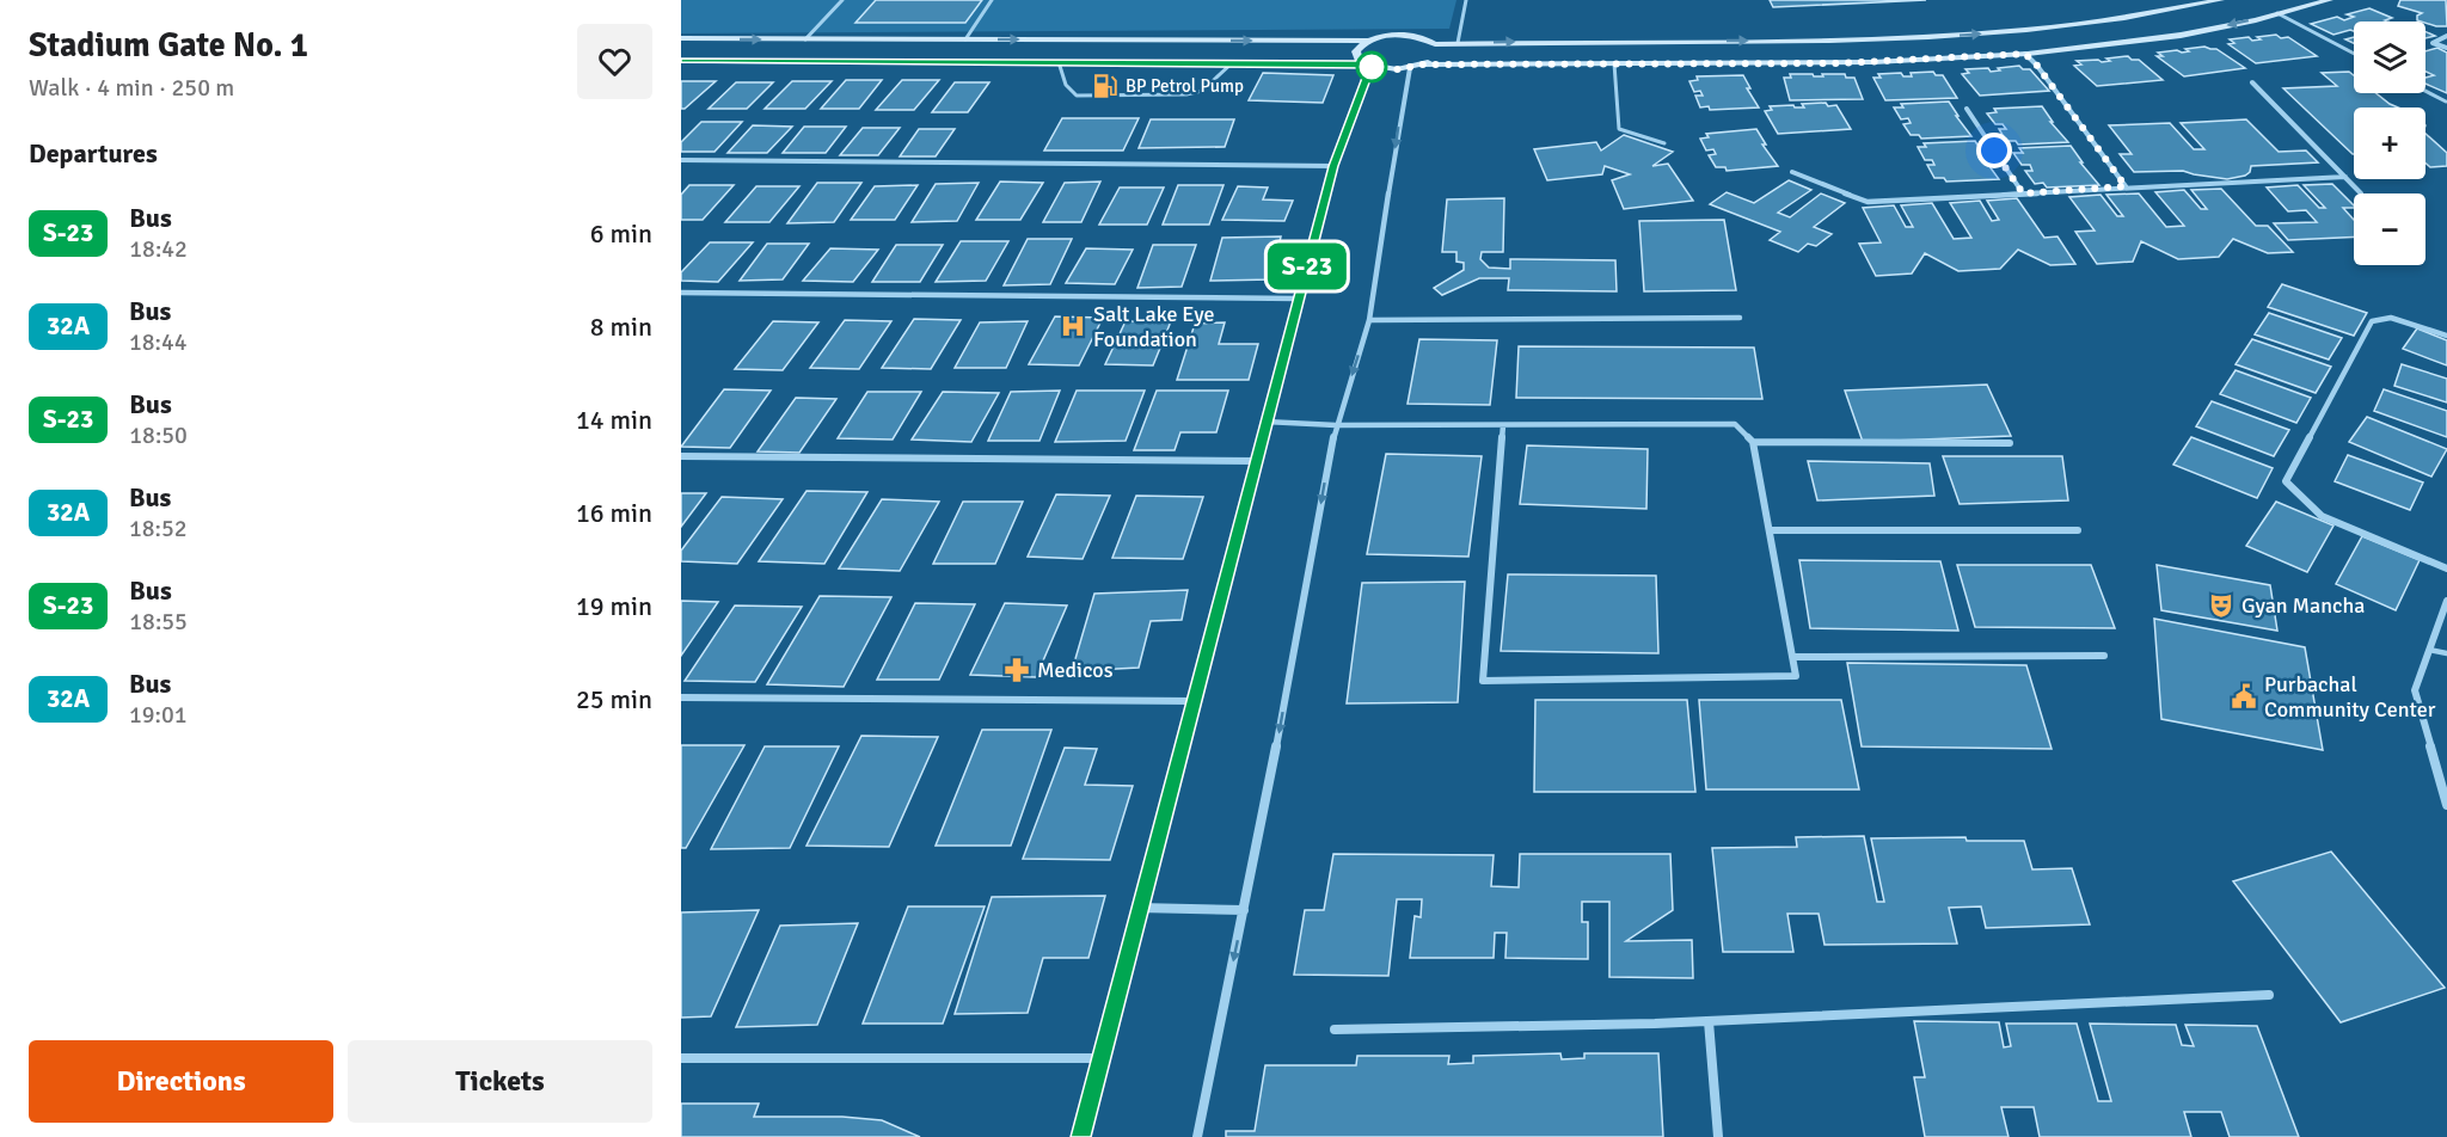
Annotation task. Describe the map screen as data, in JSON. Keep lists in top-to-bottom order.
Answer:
{
  "places": {
    "fuel station": ["BP Petrol Pump"],
    "hospital": ["Salt Lake Eye Foundation"],
    "theatre": ["Gyan Mancha"],
    "pharmacy": ["Medicos"],
    "public building": ["Purbachal Community Center"]
  },
  "lines": ["bus line S-23"],
  "page": {
    "heading": [
      ["Stadium Gate No. 1", "Walk · 4 min · 250 m"],
      "Departures"
    ],
    "on_map": "S-23",
    "map_buttons": ["+", "−"],
    "list": [
      {
        "mark": "S-23",
        "name": "Bus",
        "note": "18:42",
        "value": "6 min"
      },
      {
        "mark": "32A",
        "name": "Bus",
        "note": "18:44",
        "value": "8 min"
      },
      {
        "mark": "S-23",
        "name": "Bus",
        "note": "18:50",
        "value": "14 min"
      },
      {
        "mark": "32A",
        "name": "Bus",
        "note": "18:52",
        "value": "16 min"
      },
      {
        "mark": "S-23",
        "name": "Bus",
        "note": "18:55",
        "value": "19 min"
      },
      {
        "mark": "32A",
        "name": "Bus",
        "note": "19:01",
        "value": "25 min"
      }
    ],
    "buttons": ["Directions", "Tickets"]
  }
}
